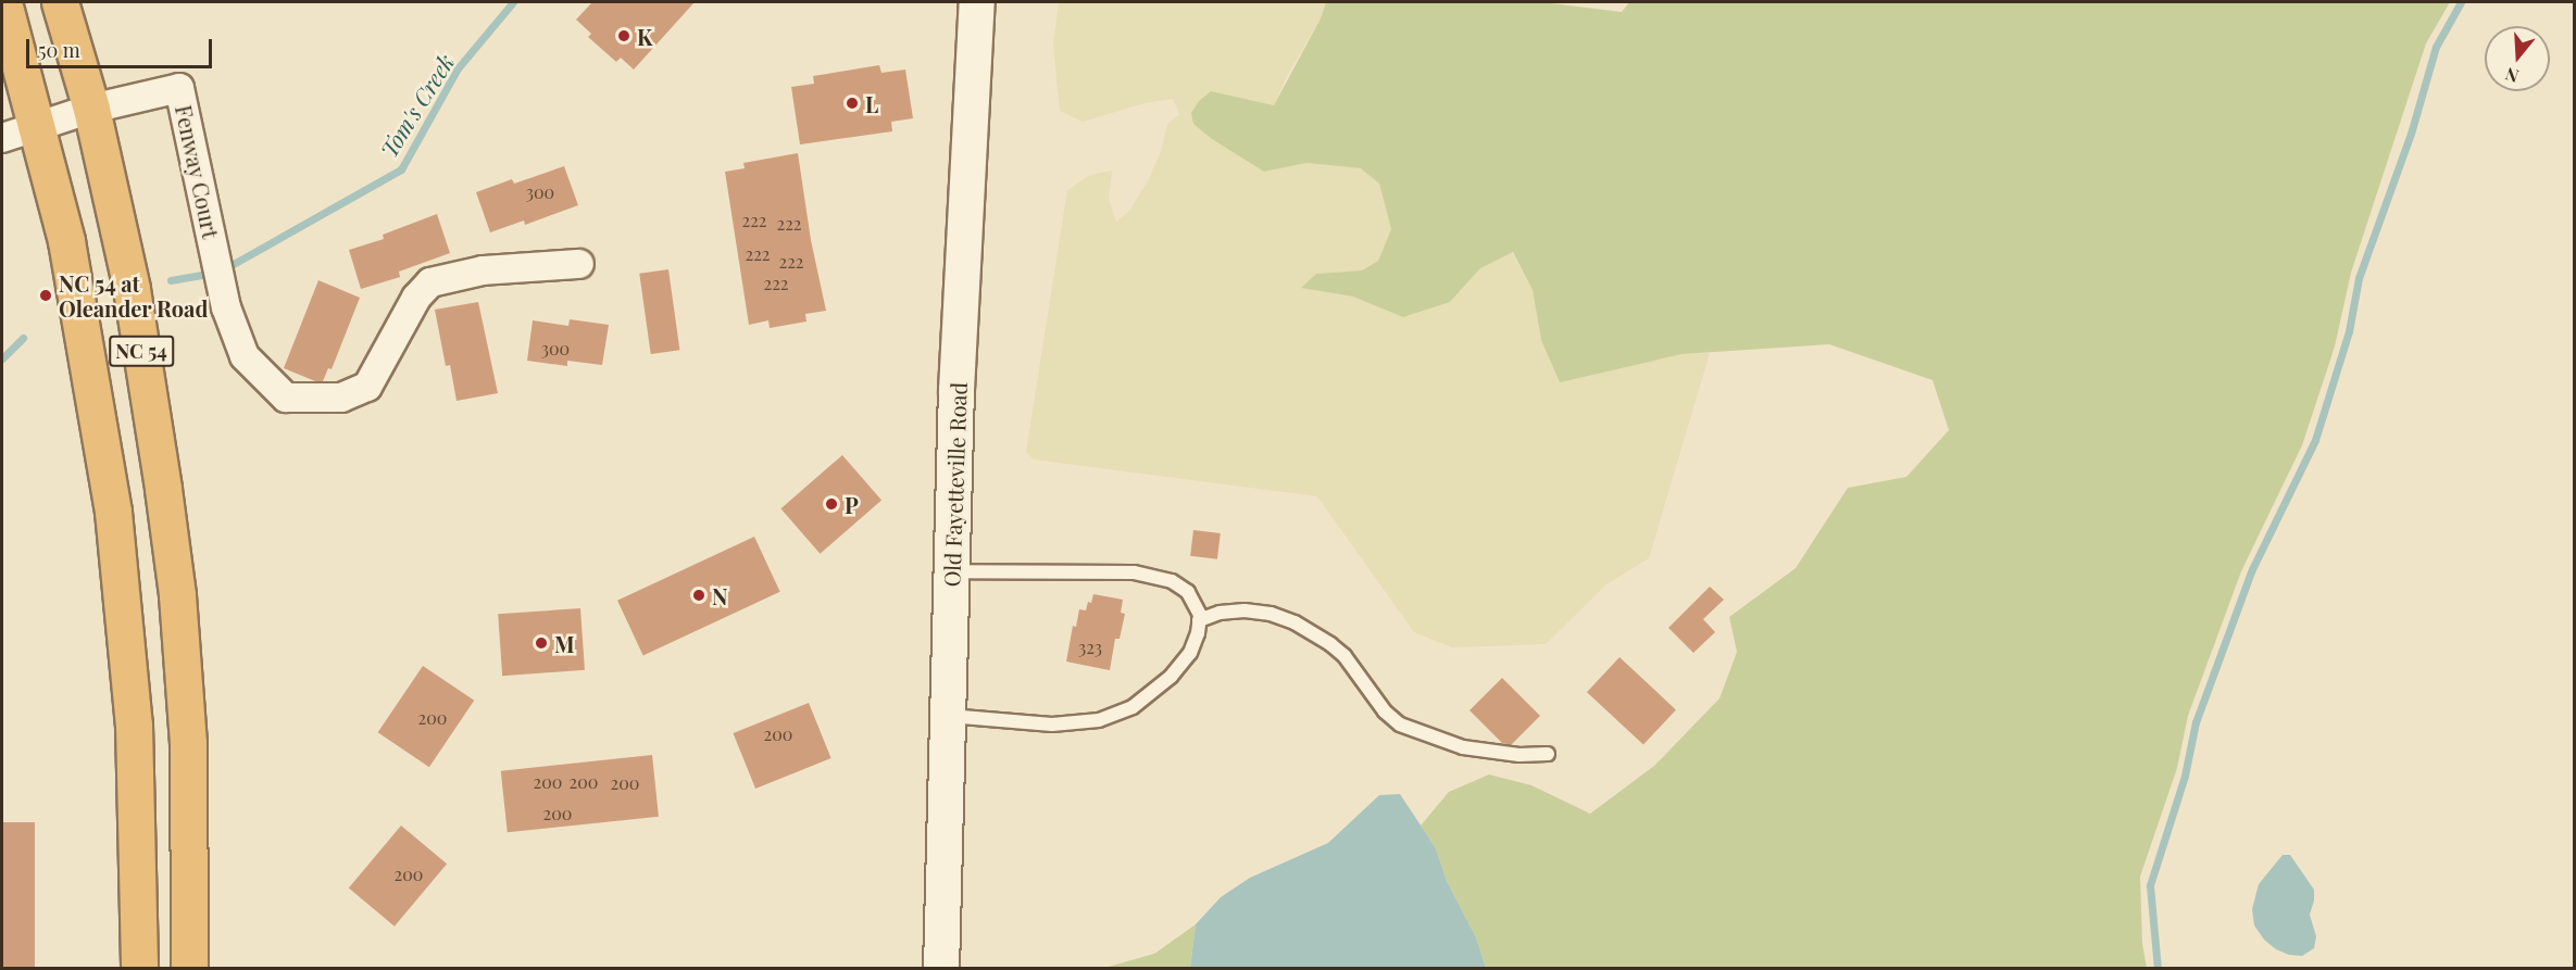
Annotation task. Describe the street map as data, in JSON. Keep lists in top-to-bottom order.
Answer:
{
  "streets": {
    "highway": ["NC 54"],
    "street": ["Fenway Court", "Old Fayetteville Road"]
  },
  "crossings": [
    ["Fenway Court", "NC 54"]
  ],
  "water": ["Tom's Creek"],
  "places": [
    "K",
    "L",
    "NC 54 at Oleander Road",
    "P",
    "N",
    "M"
  ],
  "house_numbers": [
    "300",
    "222",
    "222",
    "222",
    "222",
    "222",
    "300",
    "323",
    "200",
    "200",
    "200",
    "200",
    "200",
    "200",
    "200"
  ],
  "scale_bar": "50 m",
  "north": "bottom"
}
